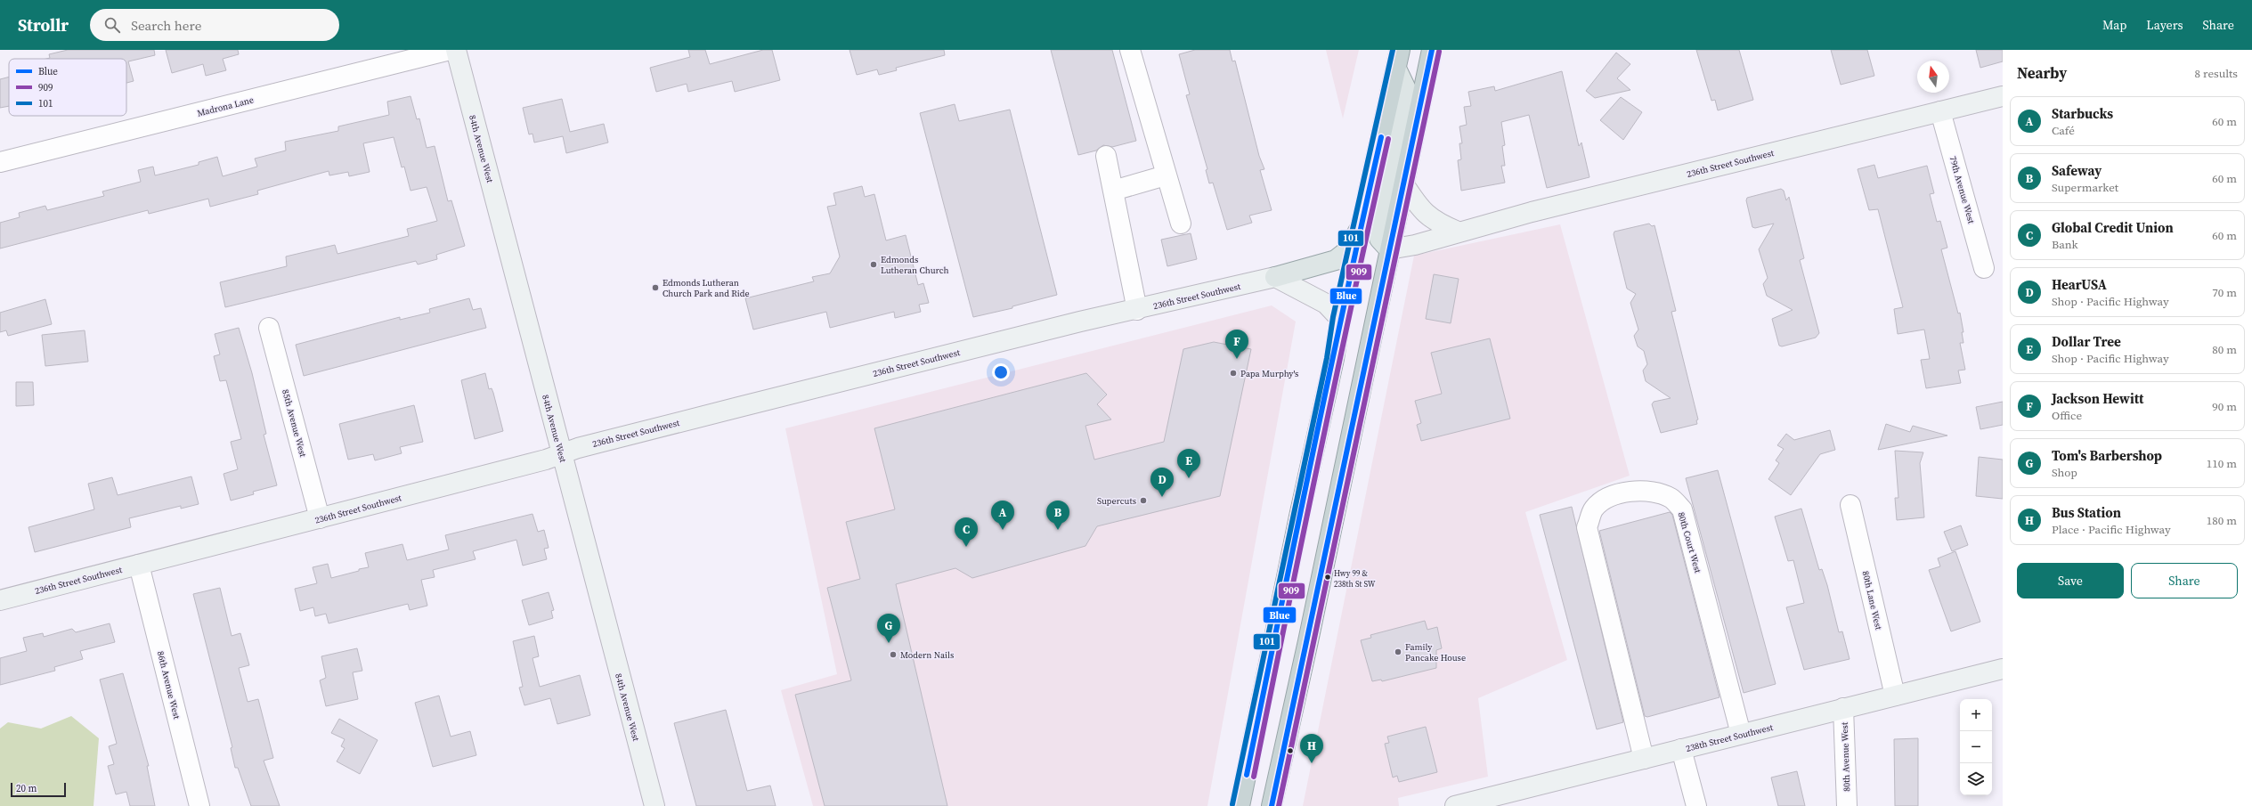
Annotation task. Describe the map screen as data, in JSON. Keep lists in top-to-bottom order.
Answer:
{
  "streets": {
    "street": [
      "Madrona Lane",
      "84th Avenue West",
      "236th Street Southwest",
      "79th Avenue West",
      "85th Avenue West",
      "80th Court West",
      "80th Lane West",
      "86th Avenue West",
      "238th Street Southwest",
      "80th Avenue West"
    ]
  },
  "crossings": [
    ["84th Avenue West", "236th Street Southwest"],
    ["236th Street Southwest", "79th Avenue West"],
    ["236th Street Southwest", "85th Avenue West"],
    ["236th Street Southwest", "86th Avenue West"],
    ["80th Court West", "238th Street Southwest"],
    ["80th Lane West", "238th Street Southwest"],
    ["238th Street Southwest", "80th Avenue West"]
  ],
  "places": [
    "Edmonds Lutheran Church",
    "Edmonds Lutheran Church Park and Ride",
    "Papa Murphy's",
    "Supercuts",
    "Hwy 99 & 238th St SW",
    "Family Pancake House",
    "Modern Nails"
  ],
  "lines": ["transit line Blue", "transit line 101", "transit line 909"],
  "legend": ["Blue", "909", "101"],
  "scale_bar": "20 m",
  "north": "top",
  "page": {
    "header": "Strollr",
    "search": "Search here",
    "nav": ["Map", "Layers", "Share"],
    "heading": ["Nearby", "8 results"],
    "list": [
      {
        "mark": "A",
        "name": "Starbucks",
        "note": "Café",
        "value": "60 m"
      },
      {
        "mark": "B",
        "name": "Safeway",
        "note": "Supermarket",
        "value": "60 m"
      },
      {
        "mark": "C",
        "name": "Global Credit Union",
        "note": "Bank",
        "value": "60 m"
      },
      {
        "mark": "D",
        "name": "HearUSA",
        "note": "Shop · Pacific Highway",
        "value": "70 m"
      },
      {
        "mark": "E",
        "name": "Dollar Tree",
        "note": "Shop · Pacific Highway",
        "value": "80 m"
      },
      {
        "mark": "F",
        "name": "Jackson Hewitt",
        "note": "Office",
        "value": "90 m"
      },
      {
        "mark": "G",
        "name": "Tom's Barbershop",
        "note": "Shop",
        "value": "110 m"
      },
      {
        "mark": "H",
        "name": "Bus Station",
        "note": "Place · Pacific Highway",
        "value": "180 m"
      }
    ],
    "pins": [
      "F",
      "E",
      "D",
      "A",
      "B",
      "C",
      "G",
      "H"
    ],
    "buttons": ["Save", "Share"],
    "map_buttons": ["+", "−"],
    "scale": "20 m"
  }
}
